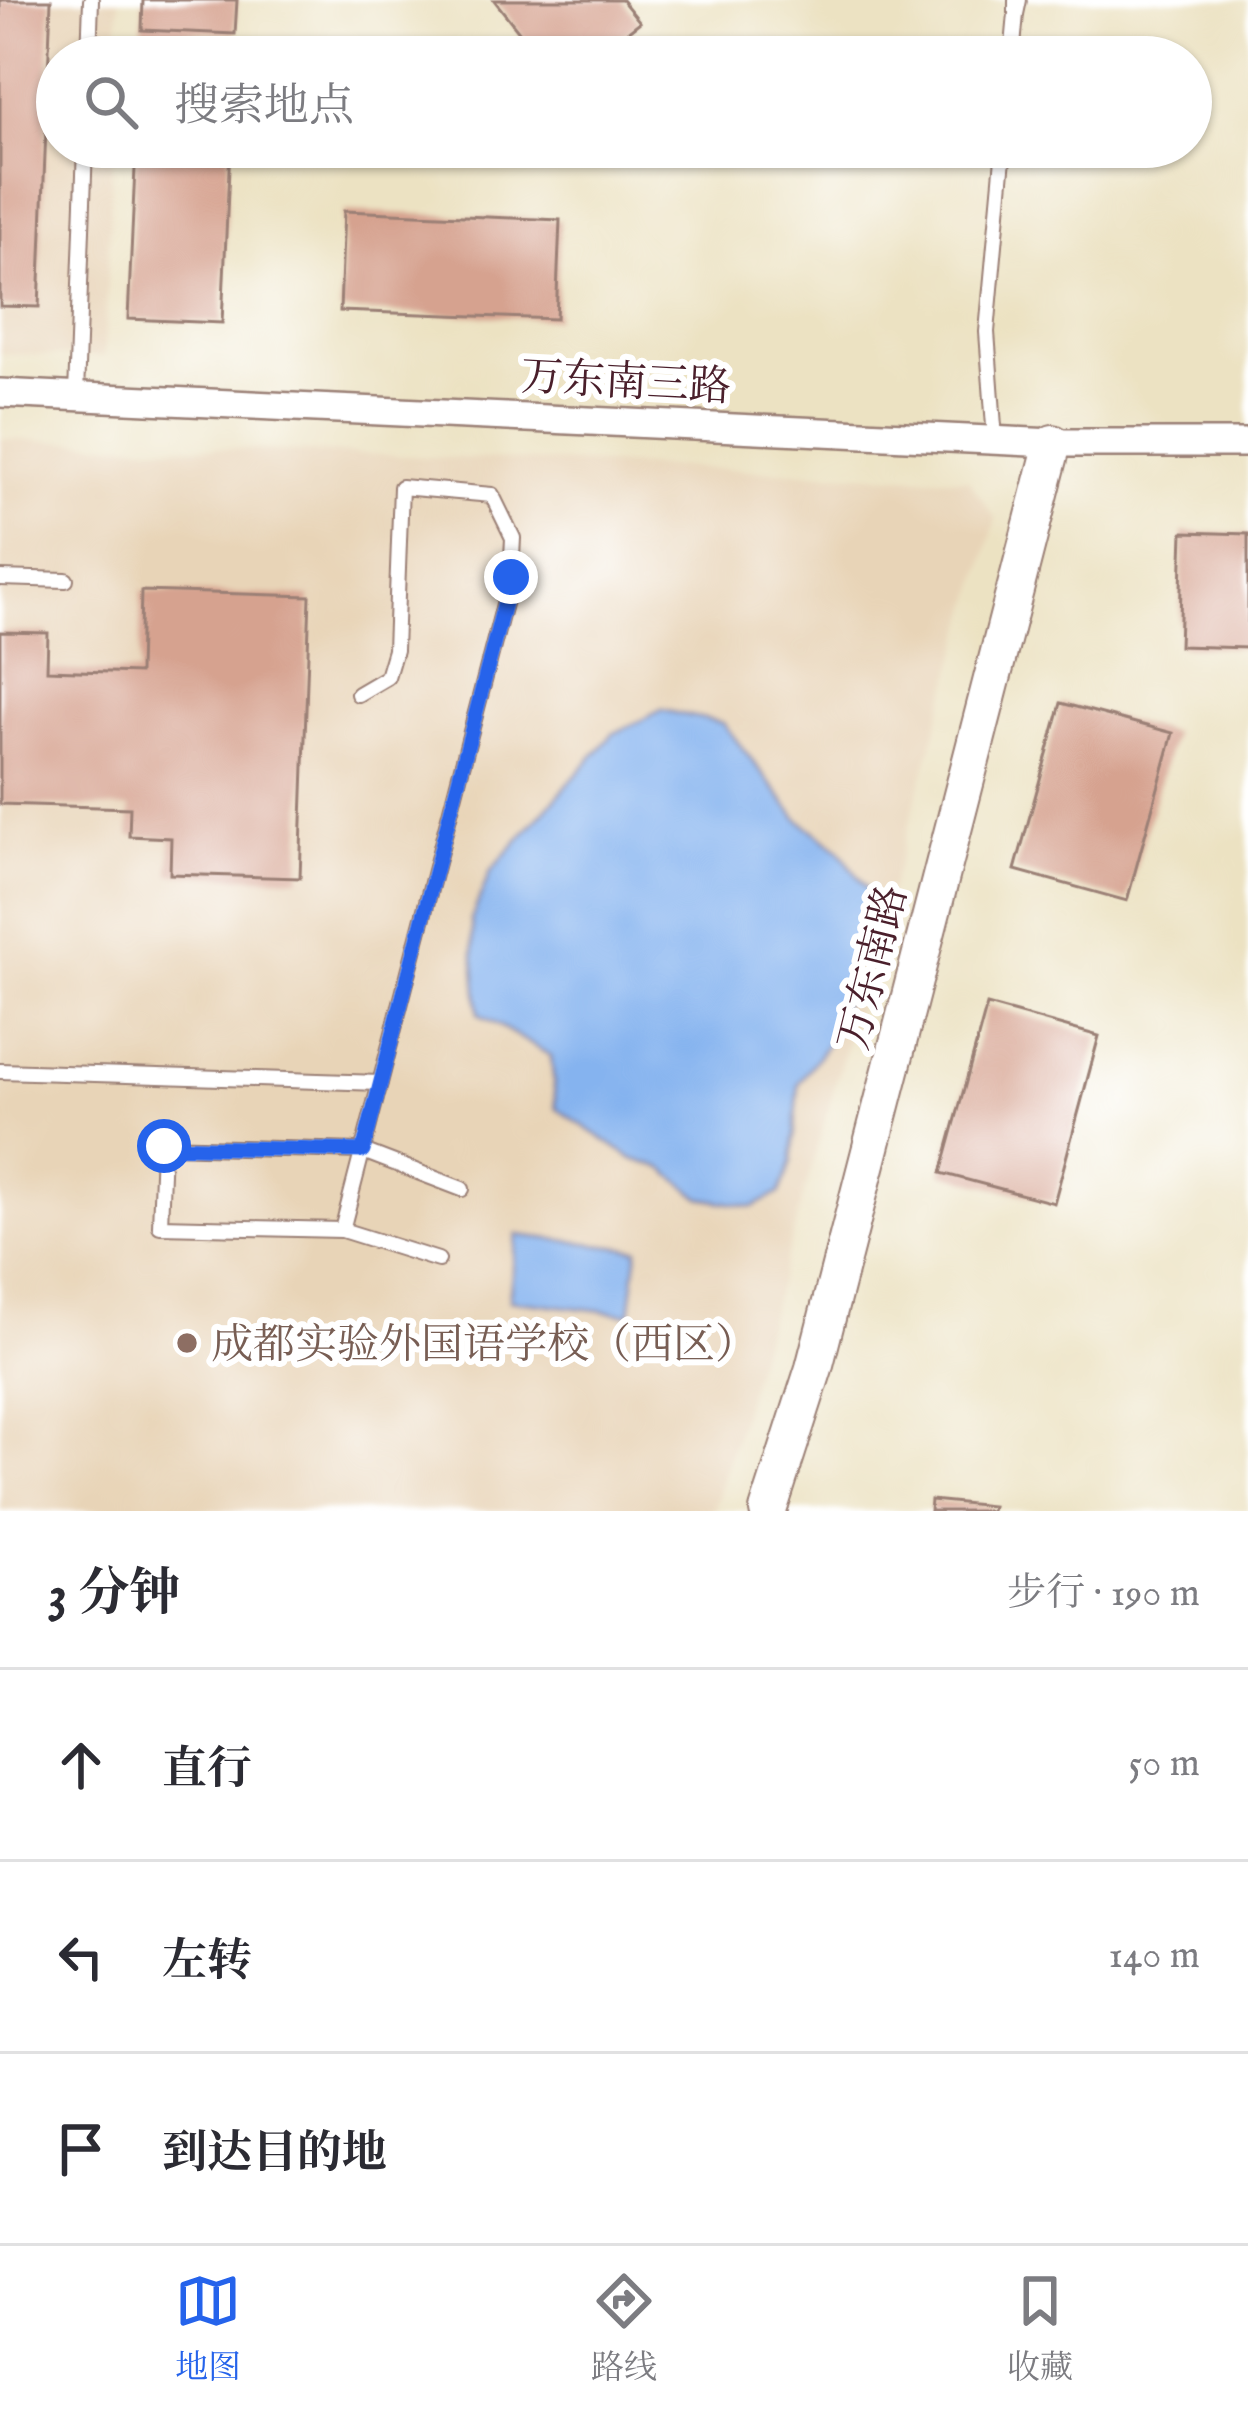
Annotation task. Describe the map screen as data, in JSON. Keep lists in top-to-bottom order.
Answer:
{
  "streets": {
    "street": ["万东南三路", "万东南路"]
  },
  "crossings": [
    ["万东南三路", "万东南路"]
  ],
  "places": ["成都实验外国语学校（西区）"],
  "page": {
    "search": "搜索地点",
    "heading": ["3 分钟", "步行 · 190 m"],
    "list": [
      ["直行", "50 m"],
      ["左转", "140 m"],
      "到达目的地"
    ],
    "nav": ["地图", "路线", "收藏"]
  }
}
